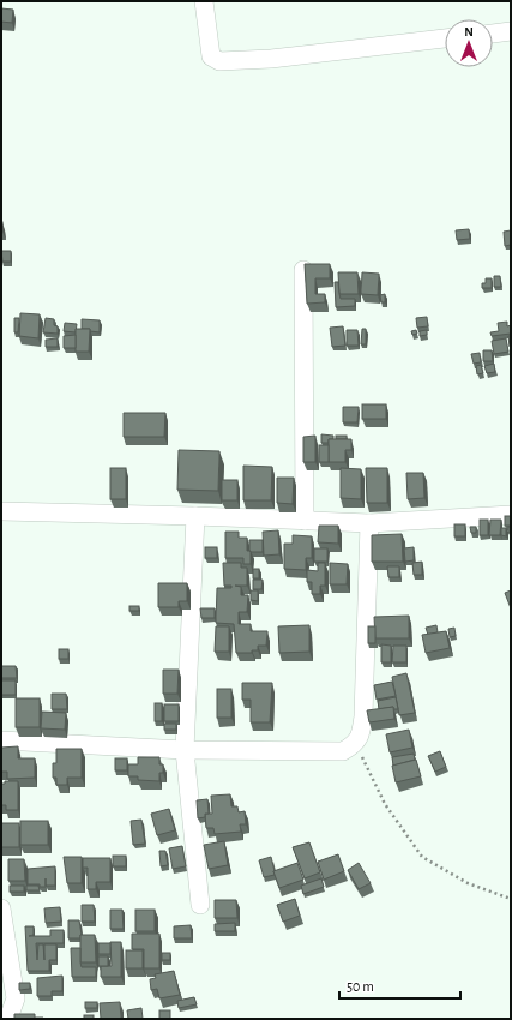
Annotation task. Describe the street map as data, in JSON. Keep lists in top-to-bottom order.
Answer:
{
  "scale_bar": "50 m",
  "north": "top"
}
